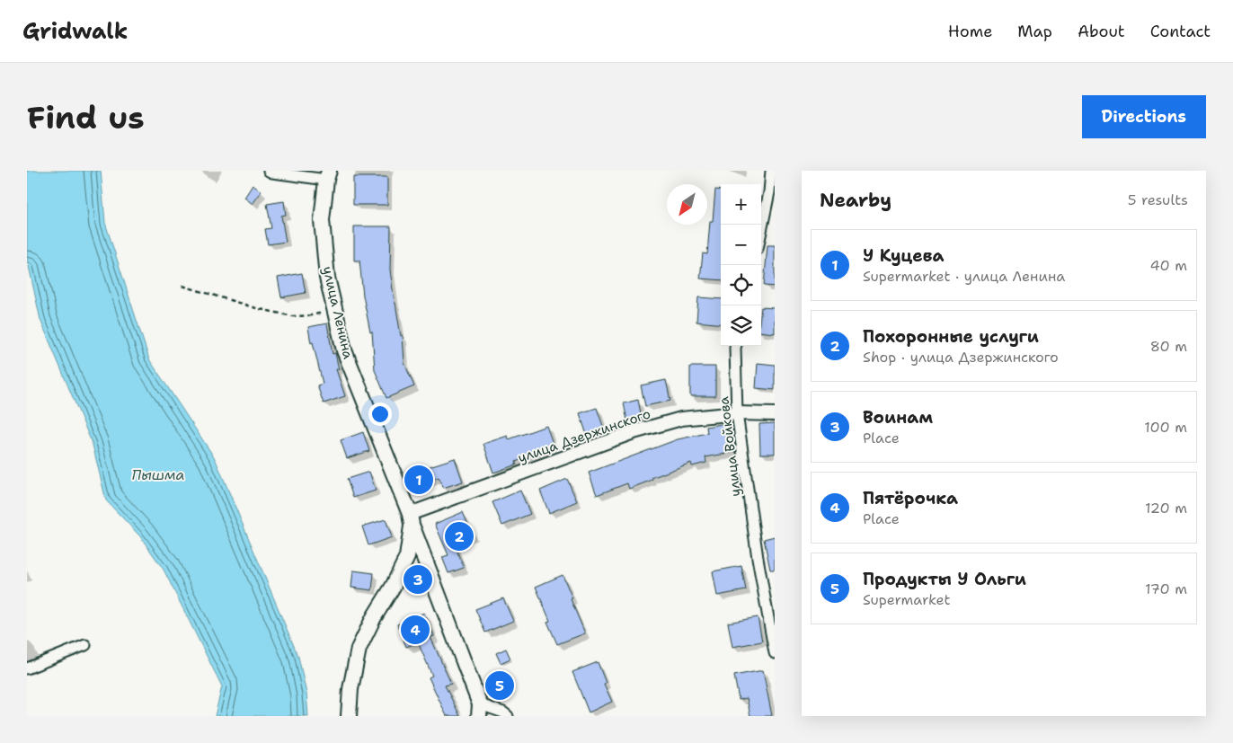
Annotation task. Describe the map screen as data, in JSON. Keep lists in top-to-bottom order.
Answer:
{
  "streets": {
    "main road": ["улица Ленина"],
    "street": ["улица Дзержинского", "улица Войкова"]
  },
  "crossings": [
    ["улица Ленина", "улица Дзержинского"],
    ["улица Дзержинского", "улица Войкова"]
  ],
  "water": ["Пышма"],
  "north": "bottom left",
  "page": {
    "header": "Gridwalk",
    "nav": [
      "Home",
      "Map",
      "About",
      "Contact"
    ],
    "buttons": "Directions",
    "title": "Find us",
    "heading": ["Nearby", "5 results"],
    "map_buttons": ["+", "−"],
    "list": [
      {
        "mark": "1",
        "name": "У Куцева",
        "note": "Supermarket · улица Ленина",
        "value": "40 m"
      },
      {
        "mark": "2",
        "name": "Похоронные услуги",
        "note": "Shop · улица Дзержинского",
        "value": "80 m"
      },
      {
        "mark": "3",
        "name": "Воинам",
        "note": "Place",
        "value": "100 m"
      },
      {
        "mark": "4",
        "name": "Пятёрочка",
        "note": "Place",
        "value": "120 m"
      },
      {
        "mark": "5",
        "name": "Продукты У Ольги",
        "note": "Supermarket",
        "value": "170 m"
      }
    ],
    "pins": [
      "1",
      "2",
      "3",
      "4",
      "5"
    ]
  }
}
